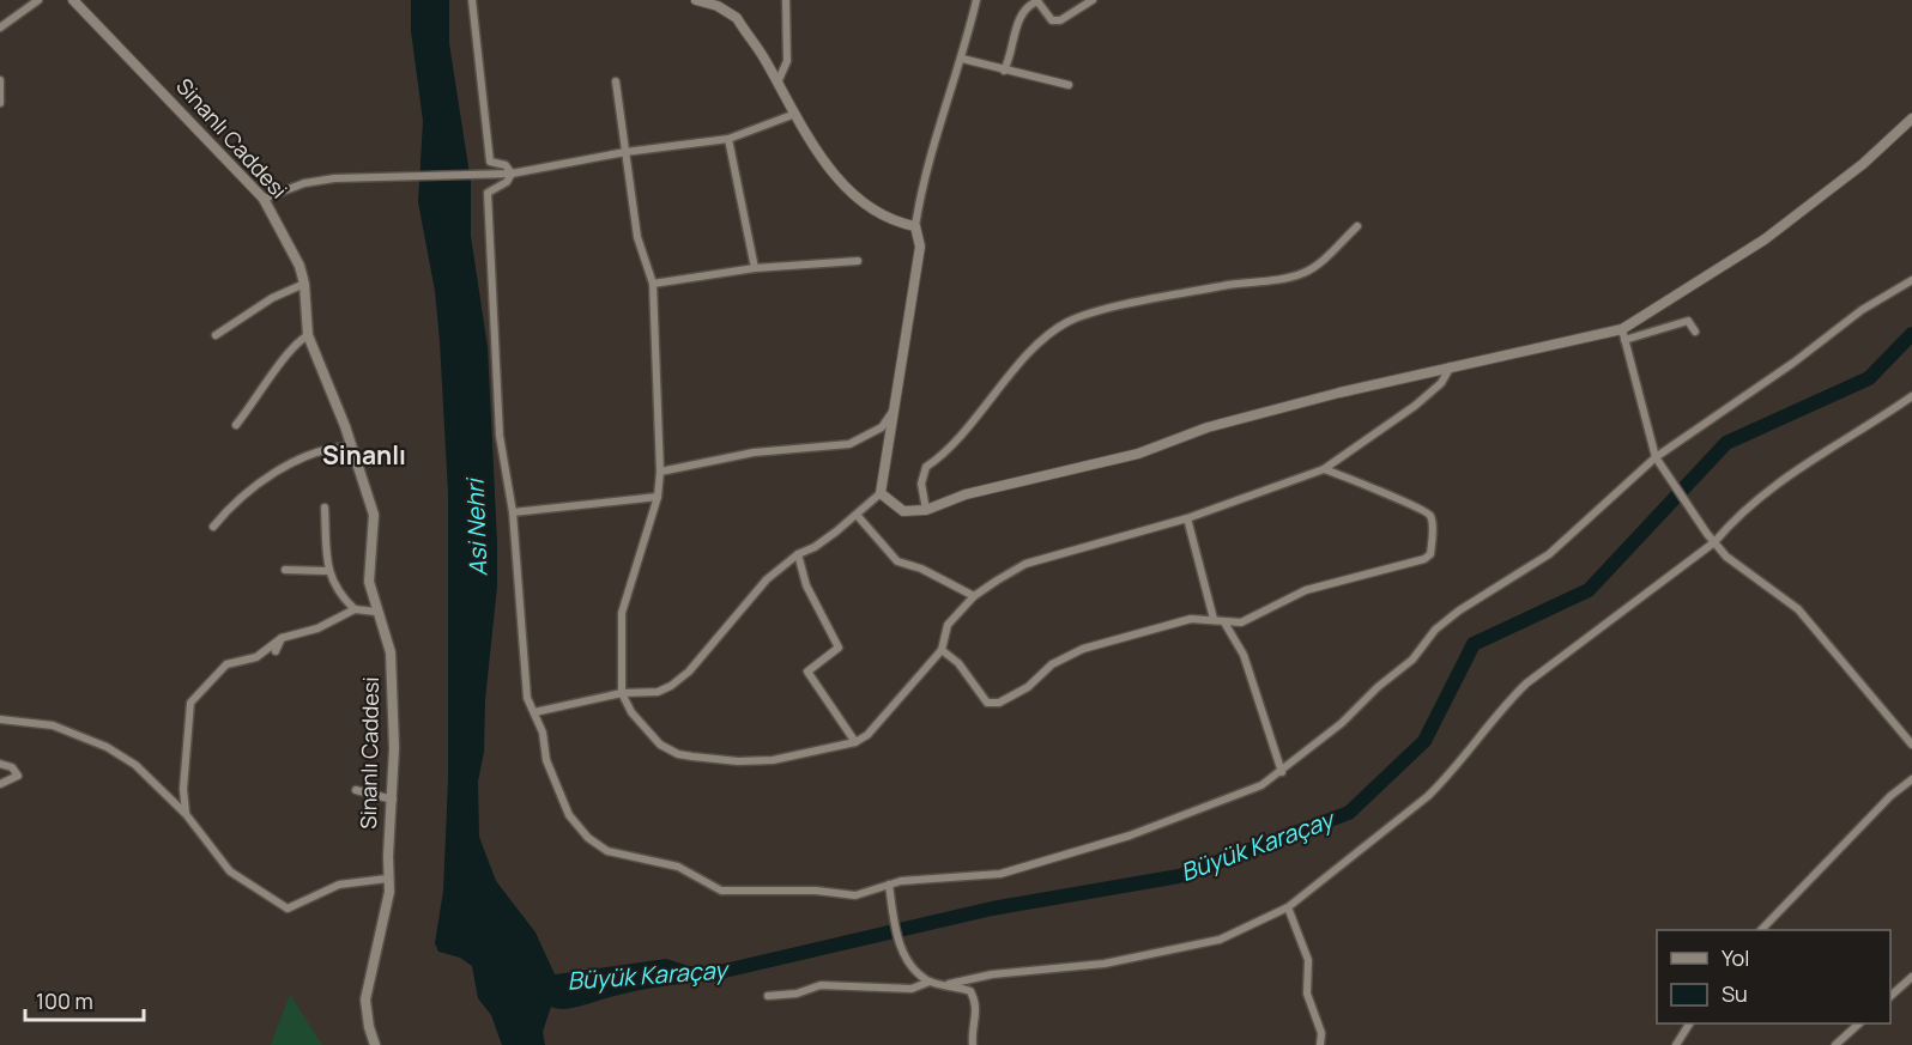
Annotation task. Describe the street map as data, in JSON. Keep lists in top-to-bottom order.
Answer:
{
  "streets": {
    "main road": ["Sinanlı Caddesi"]
  },
  "districts": ["Sinanlı"],
  "water": ["Asi Nehri", "Büyük Karaçay"],
  "legend": ["Yol", "Su"],
  "scale_bar": "100 m"
}
